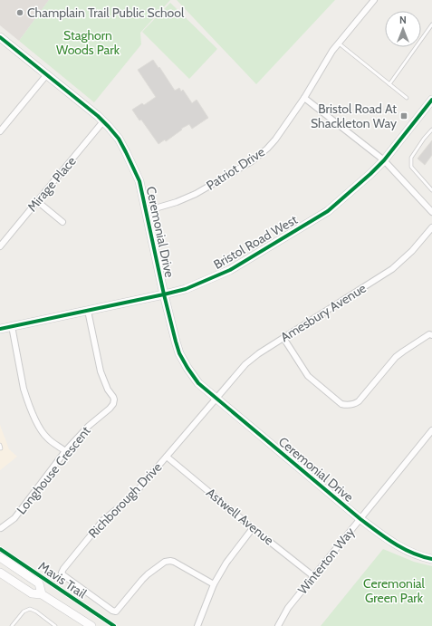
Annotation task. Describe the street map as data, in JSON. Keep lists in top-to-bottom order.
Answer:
{
  "streets": {
    "street": [
      "Patriot Drive",
      "Mirage Place",
      "Ceremonial Drive",
      "Bristol Road West",
      "Amesbury Avenue",
      "Longhouse Crescent",
      "Richborough Drive",
      "Astwell Avenue",
      "Winterton Way"
    ],
    "cycle path": ["Mavis Trail"]
  },
  "crossings": [
    ["Patriot Drive", "Ceremonial Drive"],
    ["Mirage Place", "Ceremonial Drive"],
    ["Ceremonial Drive", "Bristol Road West"],
    ["Ceremonial Drive", "Amesbury Avenue"],
    ["Ceremonial Drive", "Richborough Drive"],
    ["Ceremonial Drive", "Winterton Way"],
    ["Bristol Road West", "Longhouse Crescent"],
    ["Amesbury Avenue", "Richborough Drive"],
    ["Richborough Drive", "Astwell Avenue"],
    ["Astwell Avenue", "Winterton Way"]
  ],
  "parks": ["Staghorn Woods Park", "Ceremonial Green Park"],
  "places": {
    "other": ["Champlain Trail Public School"],
    "transit": ["Bristol Road At Shackleton Way"]
  },
  "north": "top"
}
